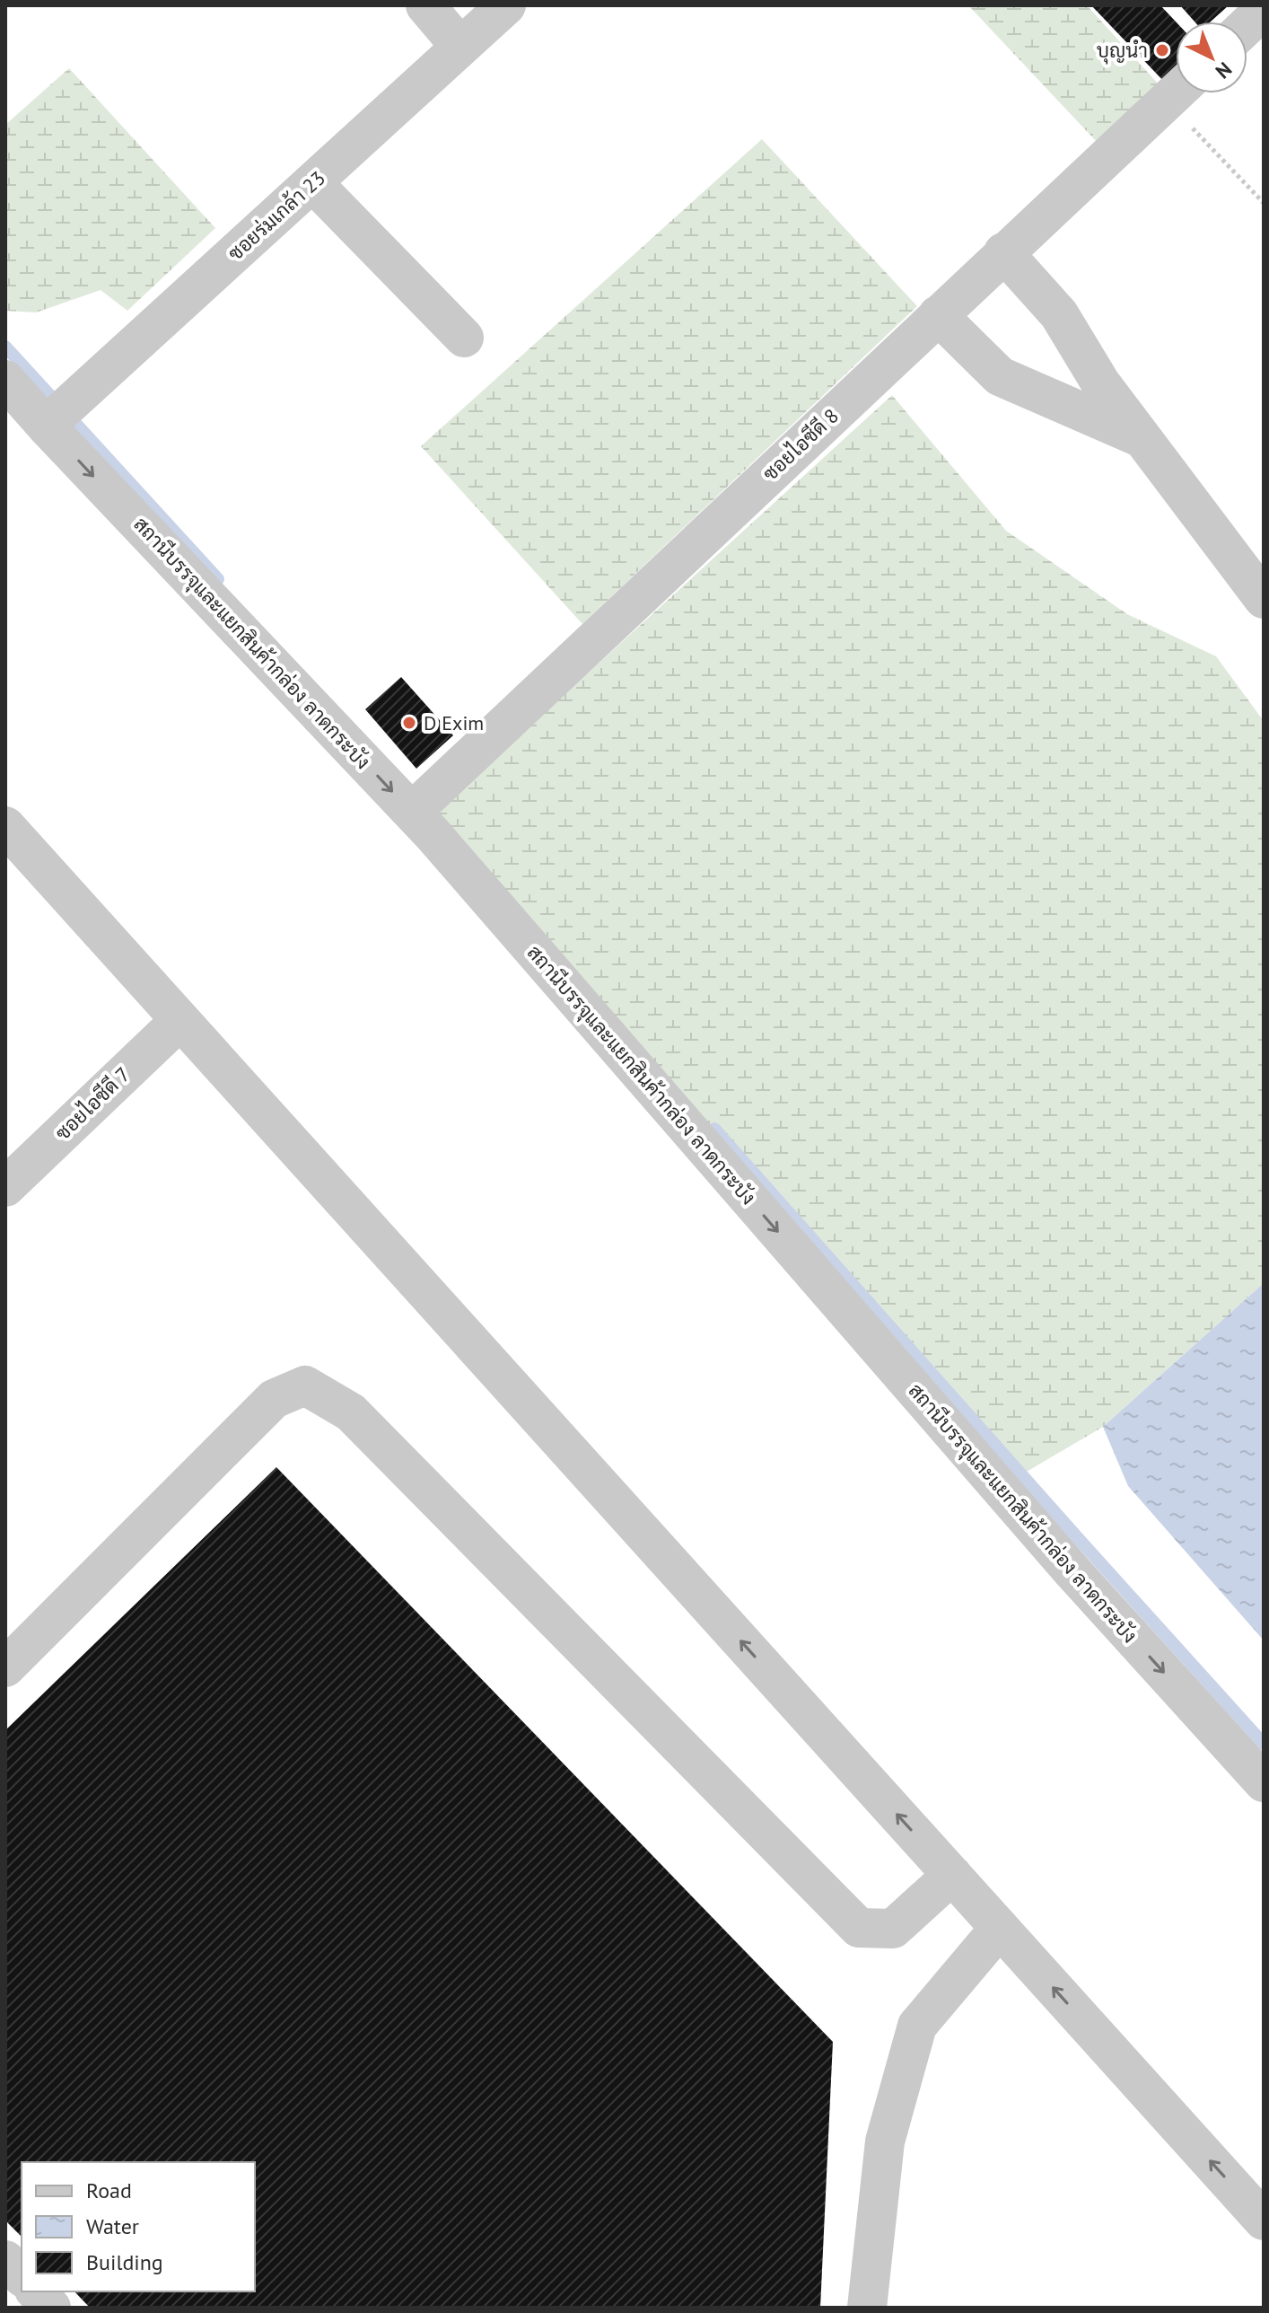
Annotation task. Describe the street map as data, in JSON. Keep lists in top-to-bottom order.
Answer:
{
  "streets": {
    "street": [
      "ซอยร่มเกล้า 23",
      "ซอยไอซีดี 8",
      "สถานีบรรจุและแยกสินค้ากล่อง ลาดกระบัง",
      "ซอยไอซีดี 7"
    ]
  },
  "crossings": [
    ["ซอยร่มเกล้า 23", "สถานีบรรจุและแยกสินค้ากล่อง ลาดกระบัง"],
    ["ซอยไอซีดี 8", "สถานีบรรจุและแยกสินค้ากล่อง ลาดกระบัง"]
  ],
  "places": ["บุญนำ", "D Exim"],
  "legend": ["Road", "Water", "Building"],
  "north": "bottom right"
}
